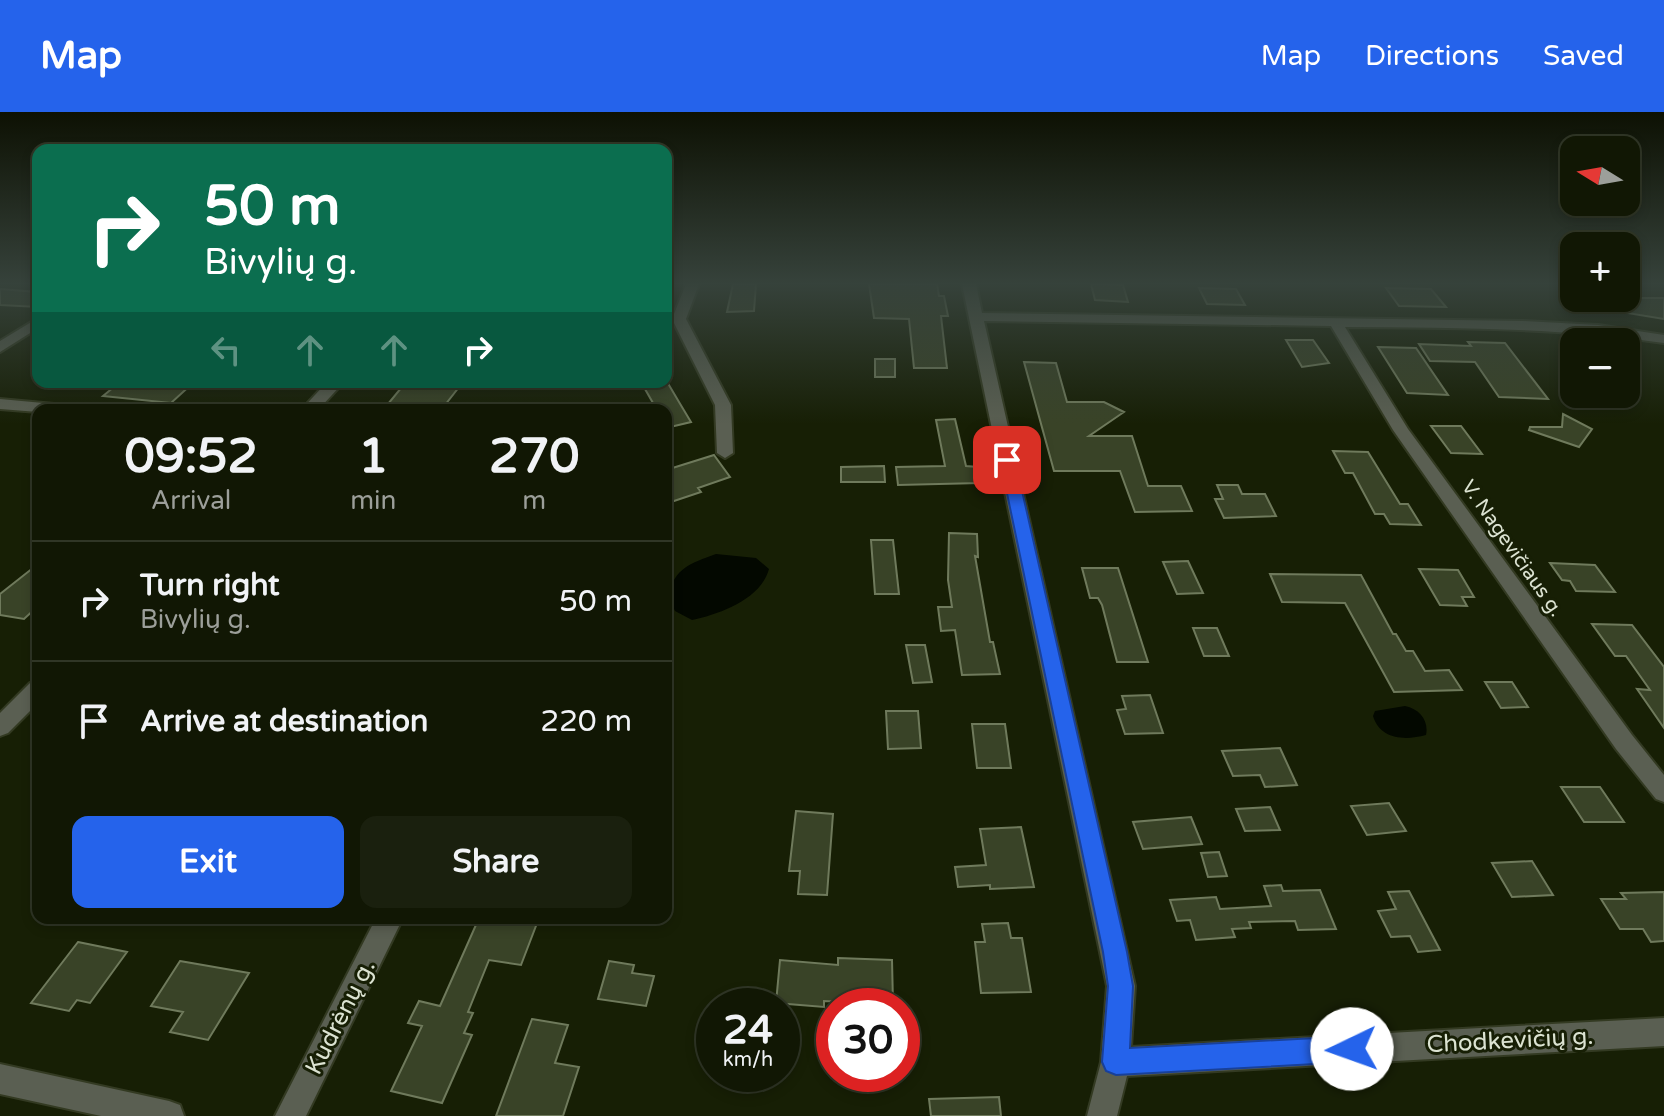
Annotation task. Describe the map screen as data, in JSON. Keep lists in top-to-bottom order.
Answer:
{
  "streets": {
    "street": ["V. Nagevičiaus g.", "Kudrėnų g.", "Chodkevičių g."]
  },
  "north": "left",
  "page": {
    "header": "Map",
    "nav": ["Map", "Directions", "Saved"],
    "map_buttons": ["+", "−"],
    "turn": ["50 m", "Bivylių g."],
    "eta": [
      "09:52",
      "Arrival",
      "1",
      "min",
      "270",
      "m"
    ],
    "list": [
      {
        "name": "Turn right",
        "note": "Bivylių g.",
        "value": "50 m"
      },
      {
        "name": "Arrive at destination",
        "value": "220 m"
      }
    ],
    "buttons": ["Exit", "Share"],
    "speed": "24 km/h",
    "limit": "30"
  }
}
